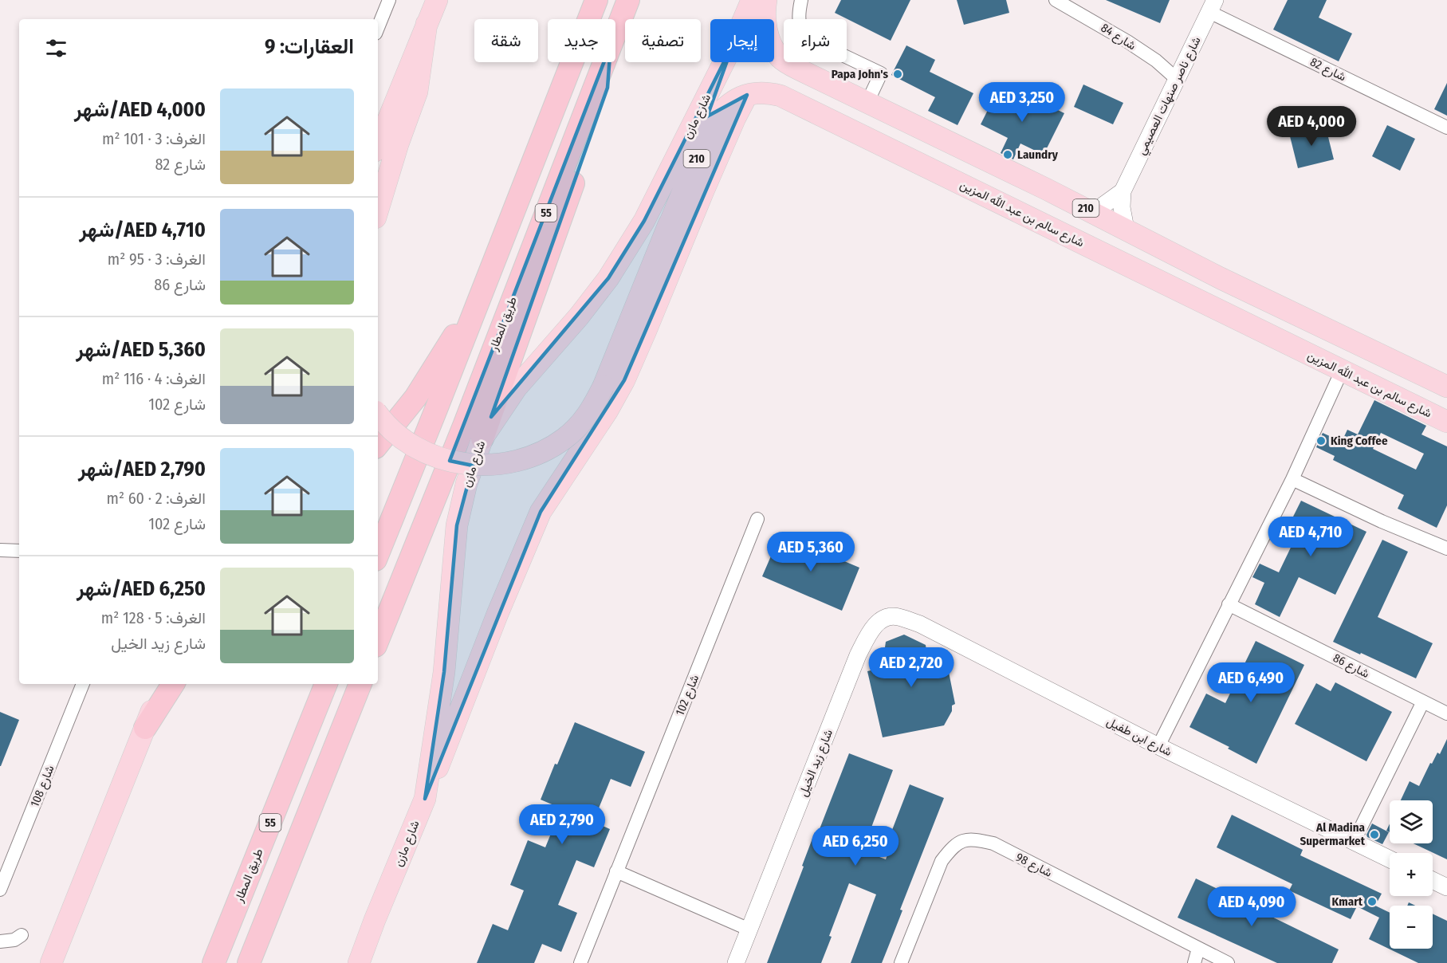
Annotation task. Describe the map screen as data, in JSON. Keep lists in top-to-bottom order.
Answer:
{
  "streets": {
    "highway": ["55", "طريق المطار"],
    "main road": ["شارع مازن", "210", "شارع سالم بن عبد الله المزين"],
    "street": [
      "شارع 84",
      "شارع 82",
      "شارع ناصر صنهات العصيمي",
      "شارع 86",
      "شارع 102",
      "شارع ابن طفيل",
      "شارع زيد الخيل",
      "شارع 108",
      "شارع 98"
    ]
  },
  "crossings": [
    ["شارع 84", "شارع ناصر صنهات العصيمي"],
    ["شارع 82", "شارع ناصر صنهات العصيمي"],
    ["شارع ناصر صنهات العصيمي", "210"],
    ["شارع ابن طفيل", "شارع زيد الخيل"]
  ],
  "places": [
    "Papa John's",
    "Laundry",
    "King Coffee",
    "Al Madina Supermarket",
    "Kmart"
  ],
  "page": {
    "chip": [
      "شراء",
      "إيجار",
      "تصفية",
      "جديد",
      "شقة"
    ],
    "heading": "العقارات: 9",
    "list": [
      {
        "name": "AED 4,000/شهر",
        "note": "الغرف: 3 · 101 m² · شارع 82"
      },
      {
        "name": "AED 4,710/شهر",
        "note": "الغرف: 3 · 95 m² · شارع 86"
      },
      {
        "name": "AED 5,360/شهر",
        "note": "الغرف: 4 · 116 m² · شارع 102"
      },
      {
        "name": "AED 2,790/شهر",
        "note": "الغرف: 2 · 60 m² · شارع 102"
      },
      {
        "name": "AED 6,250/شهر",
        "note": "الغرف: 5 · 128 m² · شارع زيد الخيل"
      }
    ],
    "price": [
      "AED 3,250",
      "AED 4,000",
      "AED 4,710",
      "AED 5,360",
      "AED 2,720",
      "AED 6,490",
      "AED 2,790",
      "AED 6,250",
      "AED 4,090"
    ],
    "map_buttons": ["+", "−"]
  }
}
